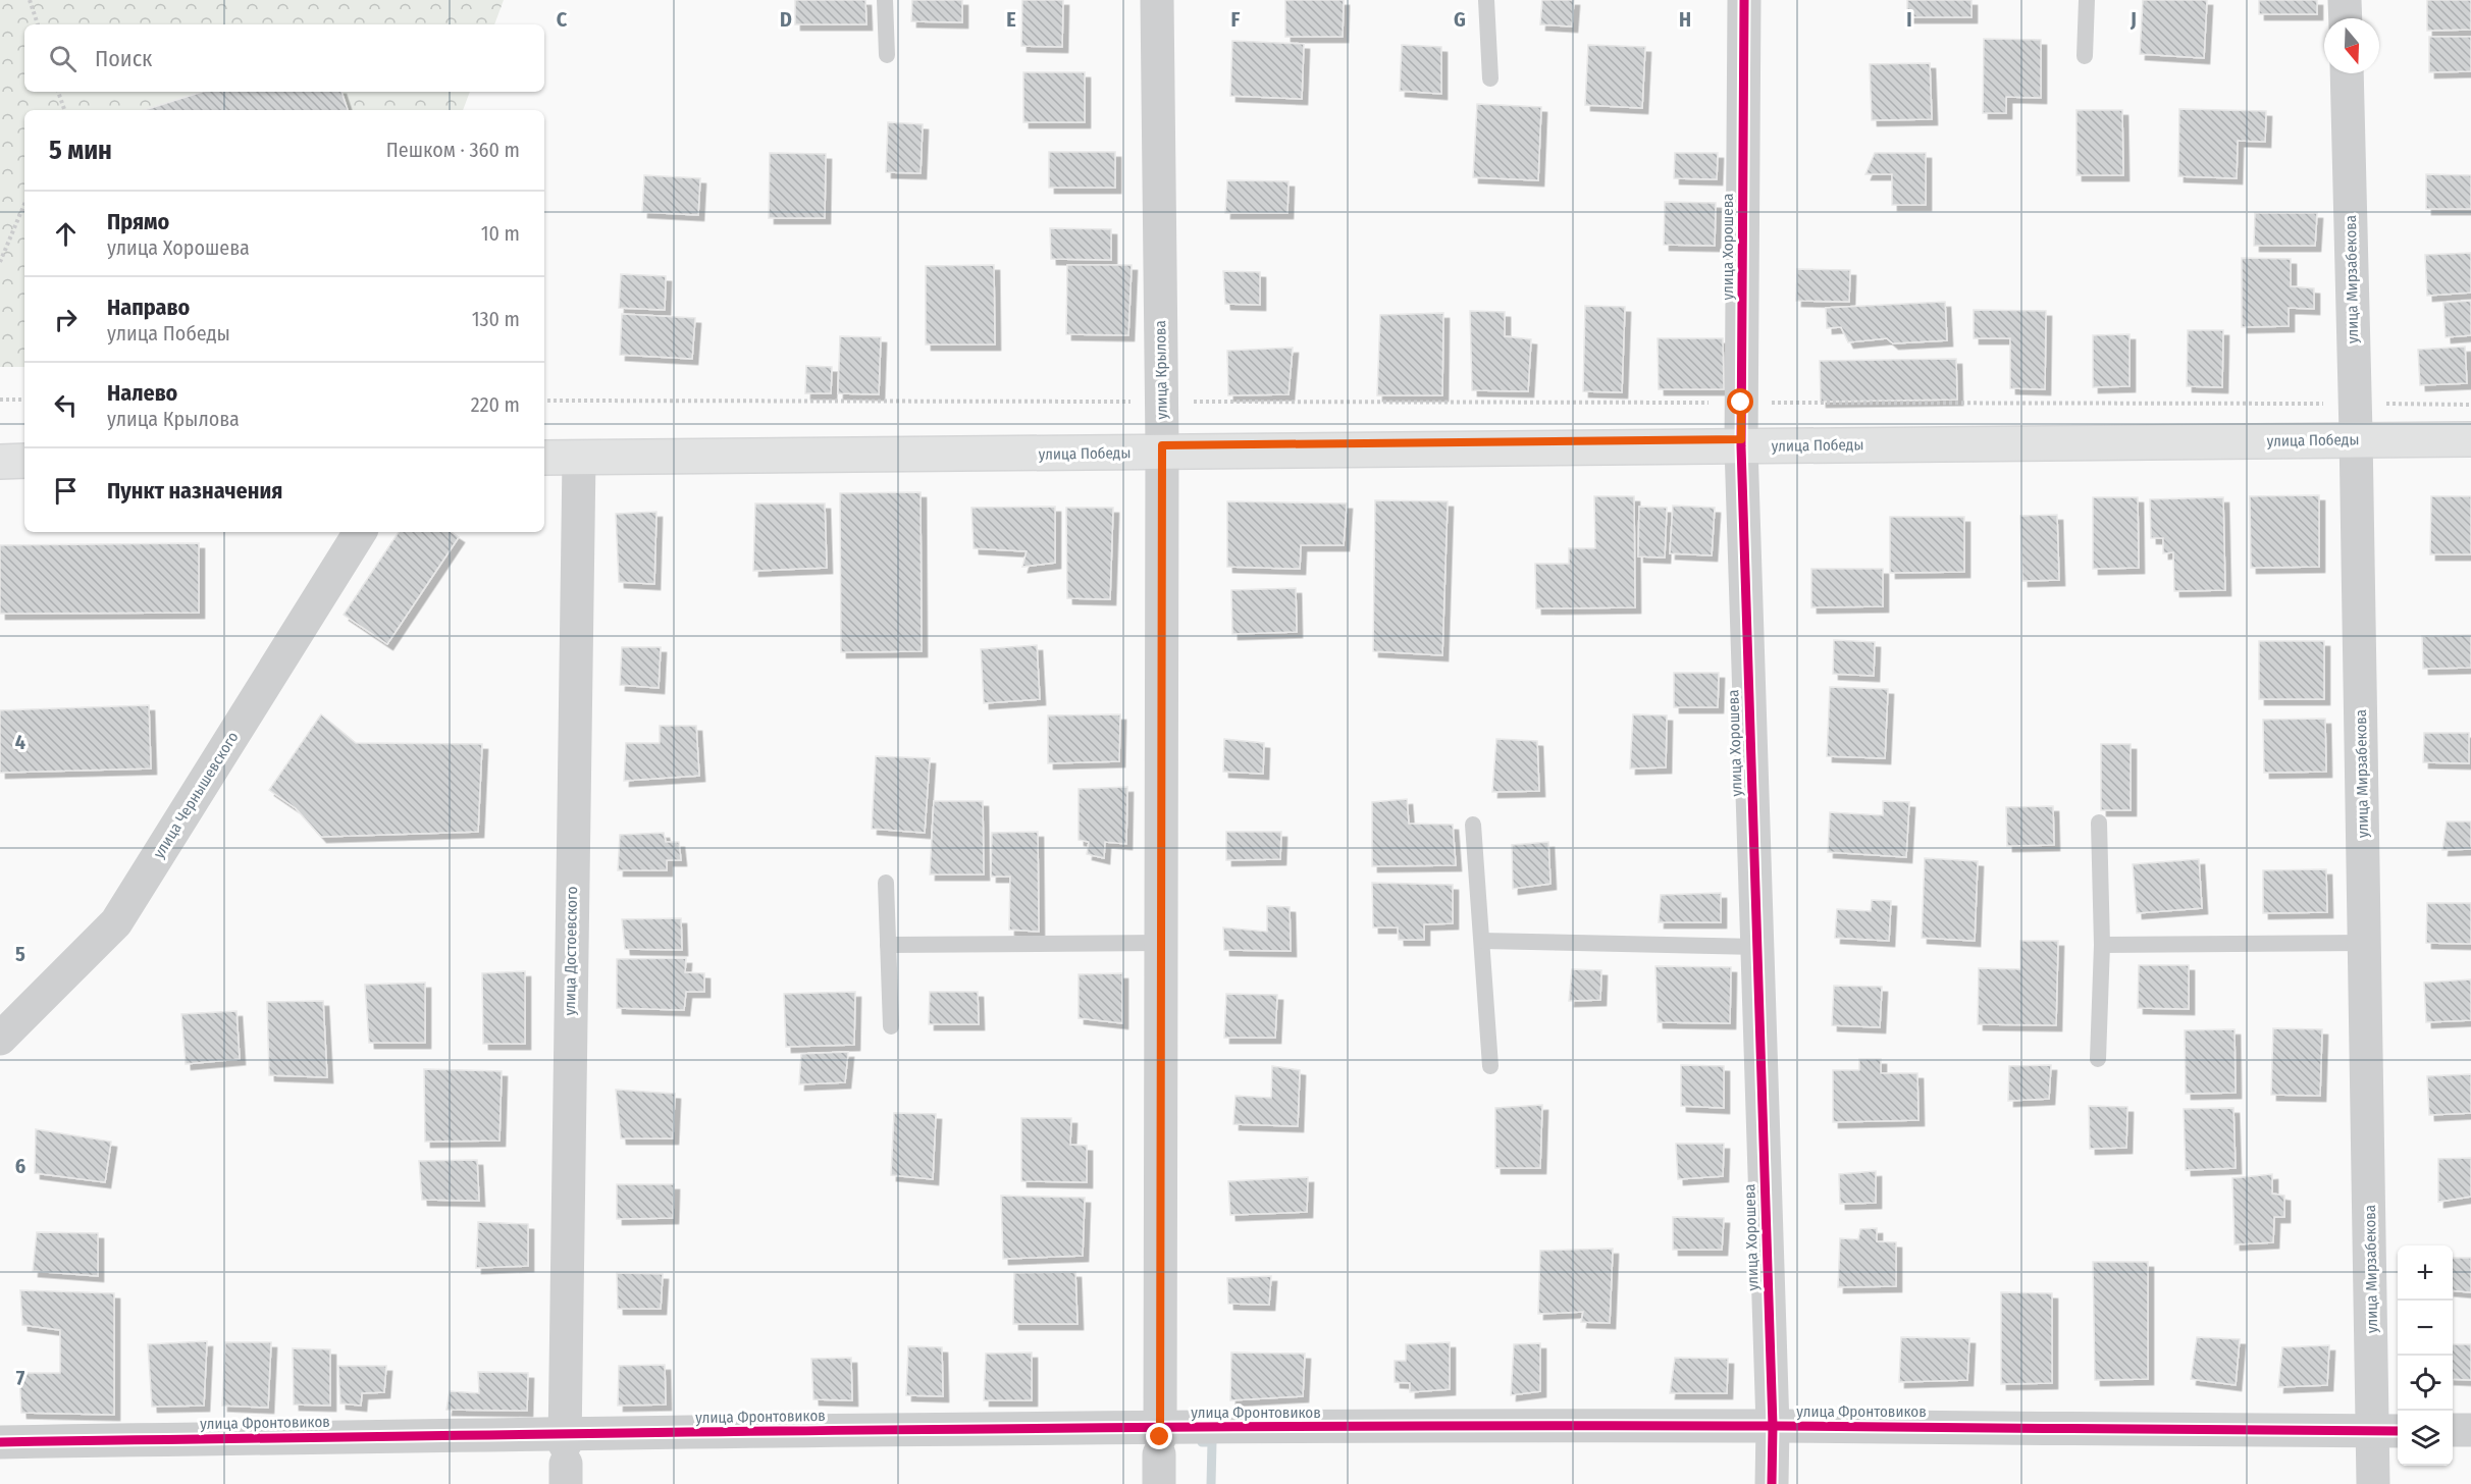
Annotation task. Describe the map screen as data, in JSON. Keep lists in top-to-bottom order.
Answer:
{
  "streets": {
    "main road": ["улица Победы"],
    "street": [
      "улица Хорошева",
      "улица Мирзабекова",
      "улица Крылова",
      "улица Чернышевского",
      "улица Достоевского",
      "улица Фронтовиков"
    ]
  },
  "crossings": [
    ["улица Хорошева", "улица Победы"],
    ["улица Хорошева", "улица Фронтовиков"],
    ["улица Мирзабекова", "улица Победы"],
    ["улица Мирзабекова", "улица Фронтовиков"],
    ["улица Крылова", "улица Победы"],
    ["улица Крылова", "улица Фронтовиков"],
    ["улица Победы", "улица Достоевского"],
    ["улица Достоевского", "улица Фронтовиков"]
  ],
  "north": "bottom",
  "page": {
    "search": "Поиск",
    "heading": ["5 мин", "Пешком · 360 m"],
    "list": [
      ["Прямо", "улица Хорошева", "10 m"],
      ["Направо", "улица Победы", "130 m"],
      ["Налево", "улица Крылова", "220 m"],
      "Пункт назначения"
    ],
    "map_buttons": ["+", "−"]
  },
  "grid": {
    "columns": [
      "C",
      "D",
      "E",
      "F",
      "G",
      "H",
      "I",
      "J"
    ],
    "rows": [
      "4",
      "5",
      "6",
      "7"
    ]
  }
}
